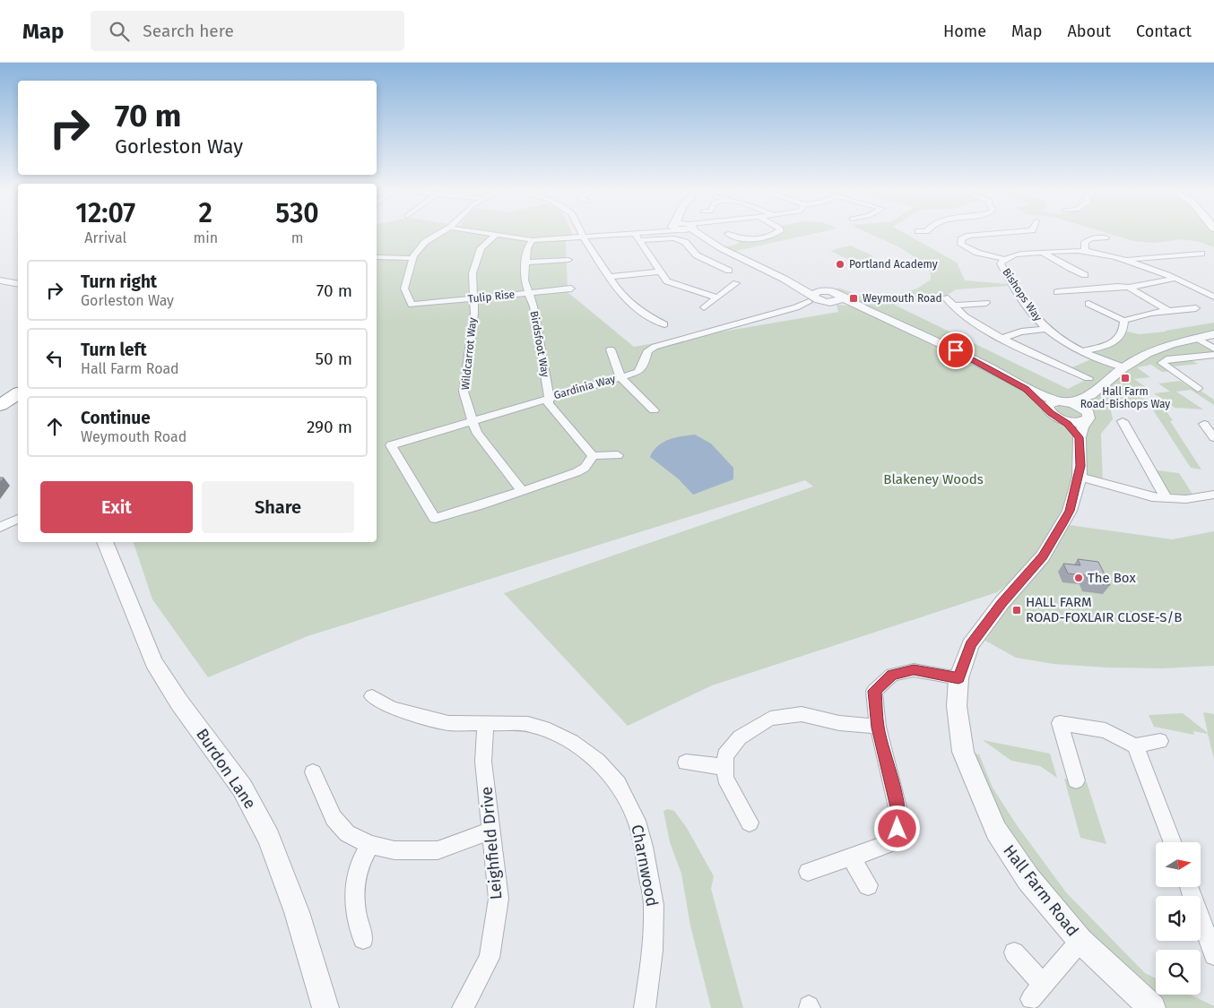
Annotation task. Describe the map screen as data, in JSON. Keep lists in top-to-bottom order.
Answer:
{
  "streets": {
    "street": [
      "Bishops Way",
      "Tulip Rise",
      "Birdsfoot Way",
      "Wildcarrot Way",
      "Gardinia Way",
      "Burdon Lane",
      "Leighfield Drive",
      "Charnwood",
      "Hall Farm Road"
    ]
  },
  "crossings": [
    ["Tulip Rise", "Birdsfoot Way"],
    ["Tulip Rise", "Wildcarrot Way"],
    ["Birdsfoot Way", "Gardinia Way"],
    ["Leighfield Drive", "Charnwood"]
  ],
  "parks": ["Blakeney Woods"],
  "places": {
    "other": ["Portland Academy", "The Box"],
    "transit": ["Weymouth Road", "Hall Farm Road-Bishops Way", "HALL FARM ROAD-FOXLAIR CLOSE-S/B"]
  },
  "north": "right",
  "page": {
    "header": "Map",
    "search": "Search here",
    "nav": [
      "Home",
      "Map",
      "About",
      "Contact"
    ],
    "turn": ["70 m", "Gorleston Way"],
    "eta": [
      "12:07",
      "Arrival",
      "2",
      "min",
      "530",
      "m"
    ],
    "list": [
      {
        "name": "Turn right",
        "note": "Gorleston Way",
        "value": "70 m"
      },
      {
        "name": "Turn left",
        "note": "Hall Farm Road",
        "value": "50 m"
      },
      {
        "name": "Continue",
        "note": "Weymouth Road",
        "value": "290 m"
      }
    ],
    "buttons": ["Exit", "Share"]
  }
}
